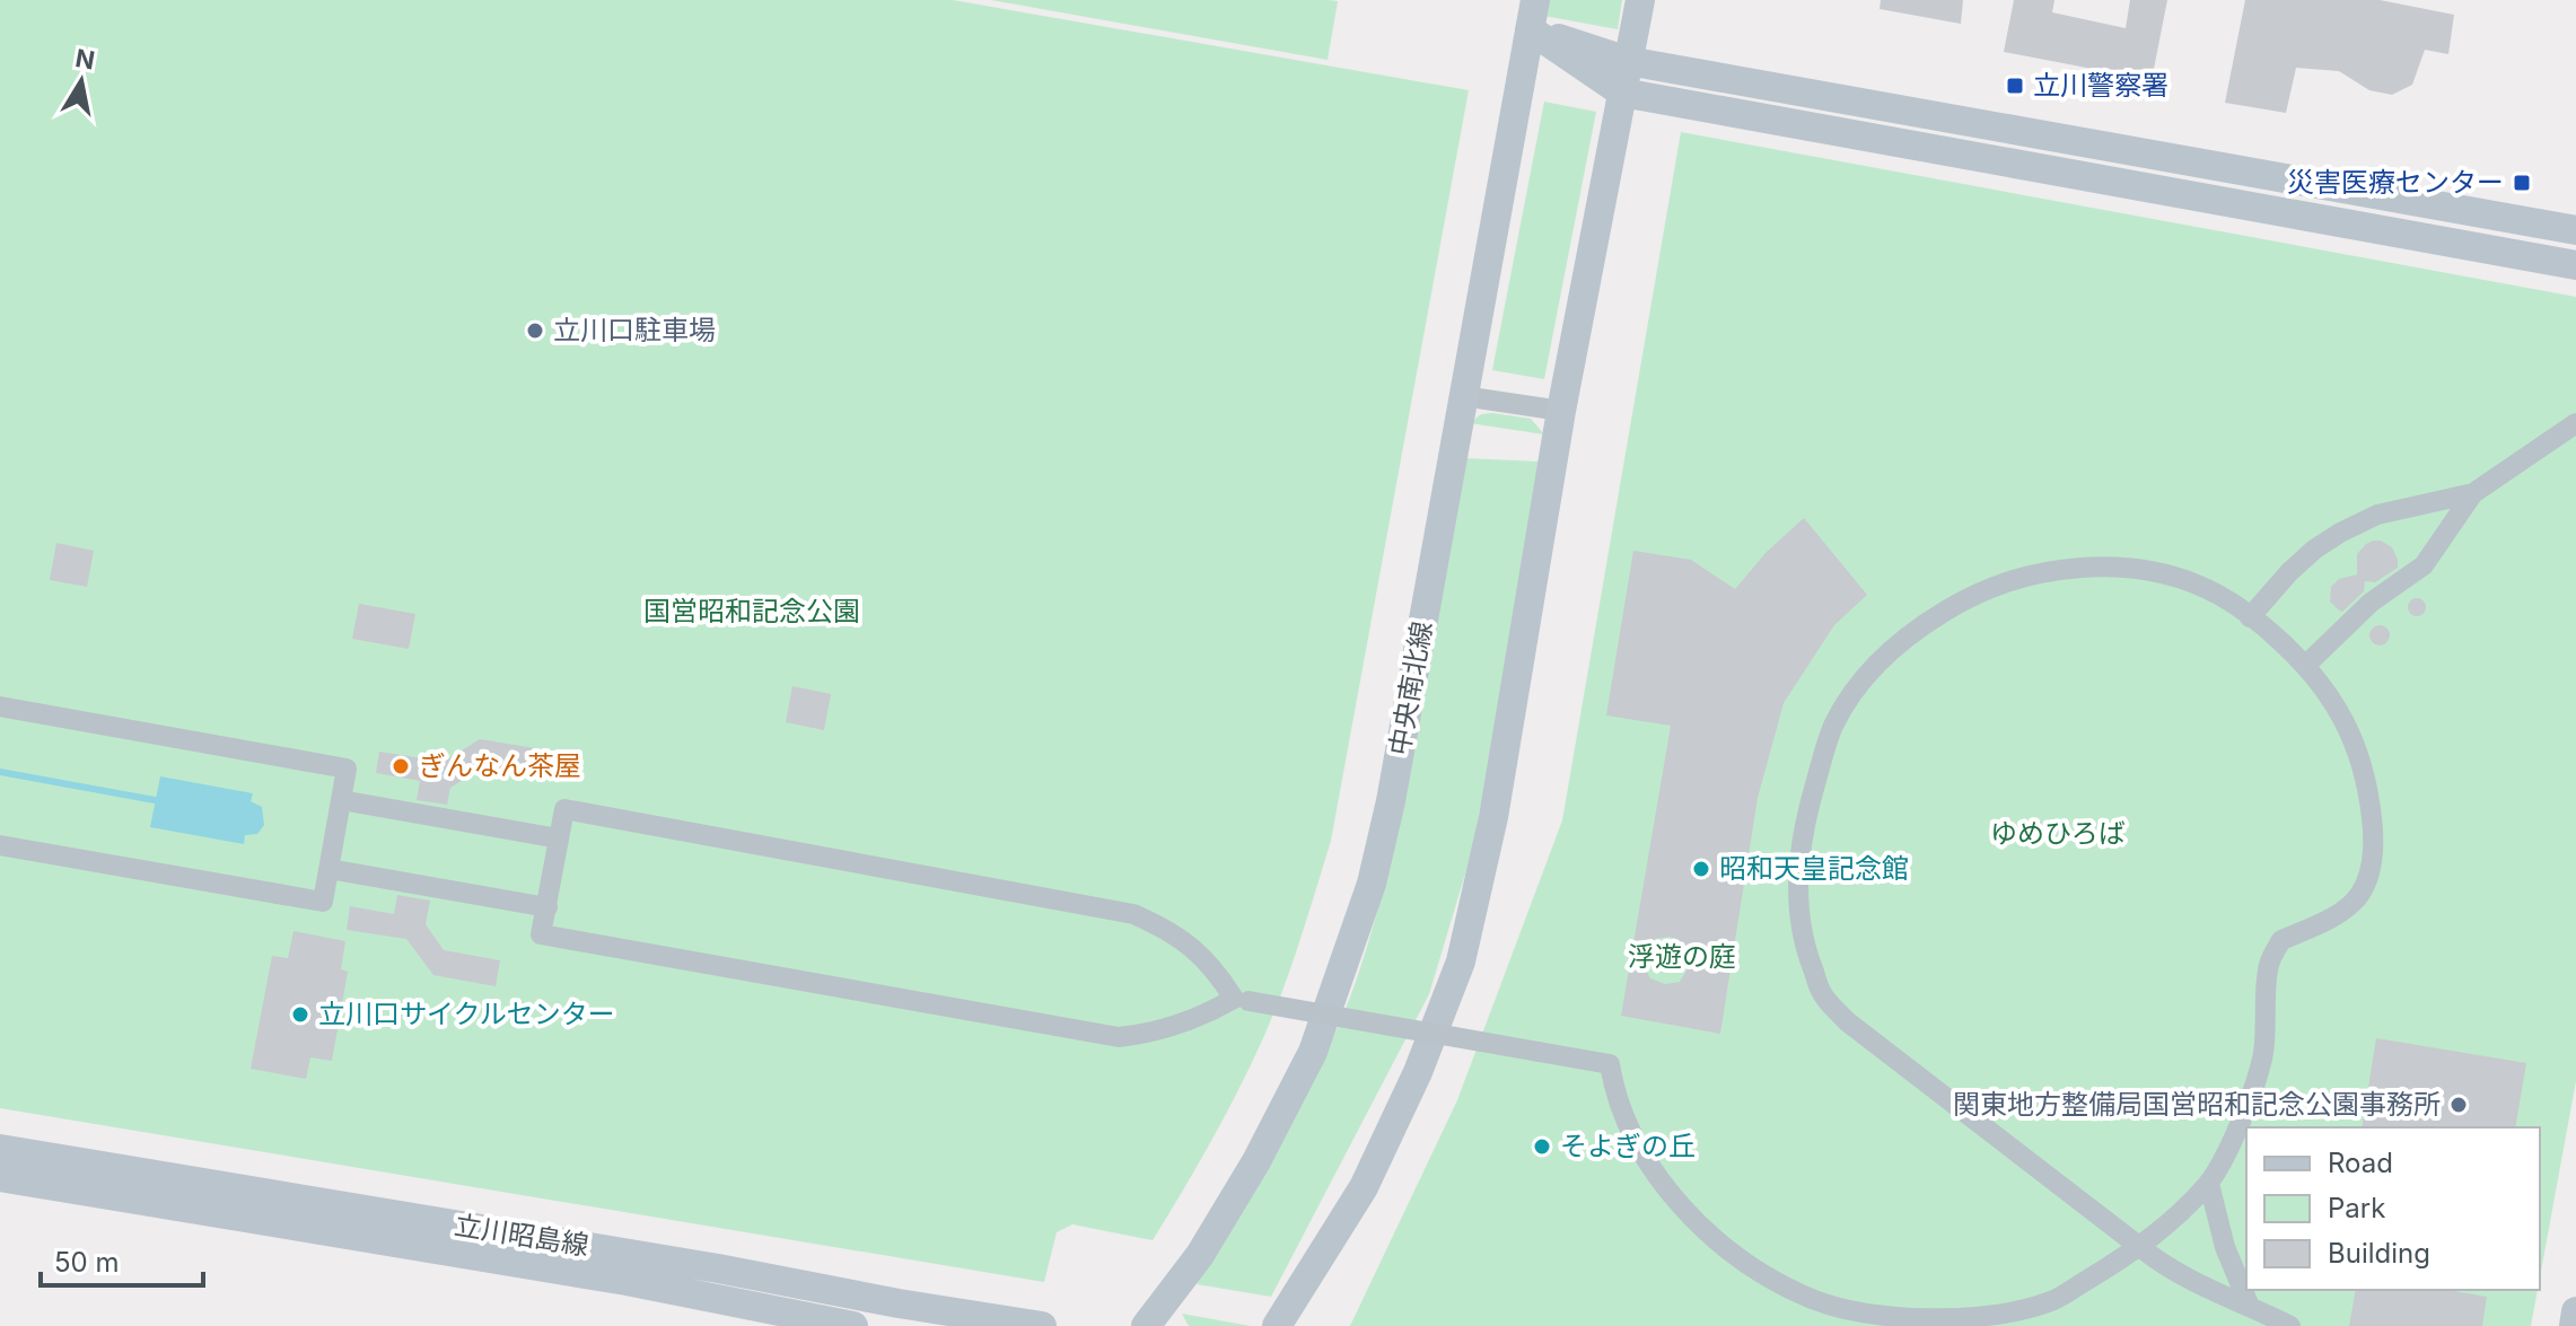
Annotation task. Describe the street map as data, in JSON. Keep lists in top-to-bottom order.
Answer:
{
  "streets": {
    "main road": ["中央南北線", "立川昭島線"]
  },
  "parks": ["国営昭和記念公園", "ゆめひろば", "浮遊の庭"],
  "places": {
    "transit": ["立川警察署", "災害医療センター"],
    "other": [
      "立川口駐車場",
      "ぎんなん茶屋",
      "昭和天皇記念館",
      "立川口サイクルセンター",
      "関東地方整備局国営昭和記念公園事務所",
      "そよぎの丘"
    ]
  },
  "legend": ["Road", "Park", "Building"],
  "scale_bar": "50 m",
  "north": "top"
}
